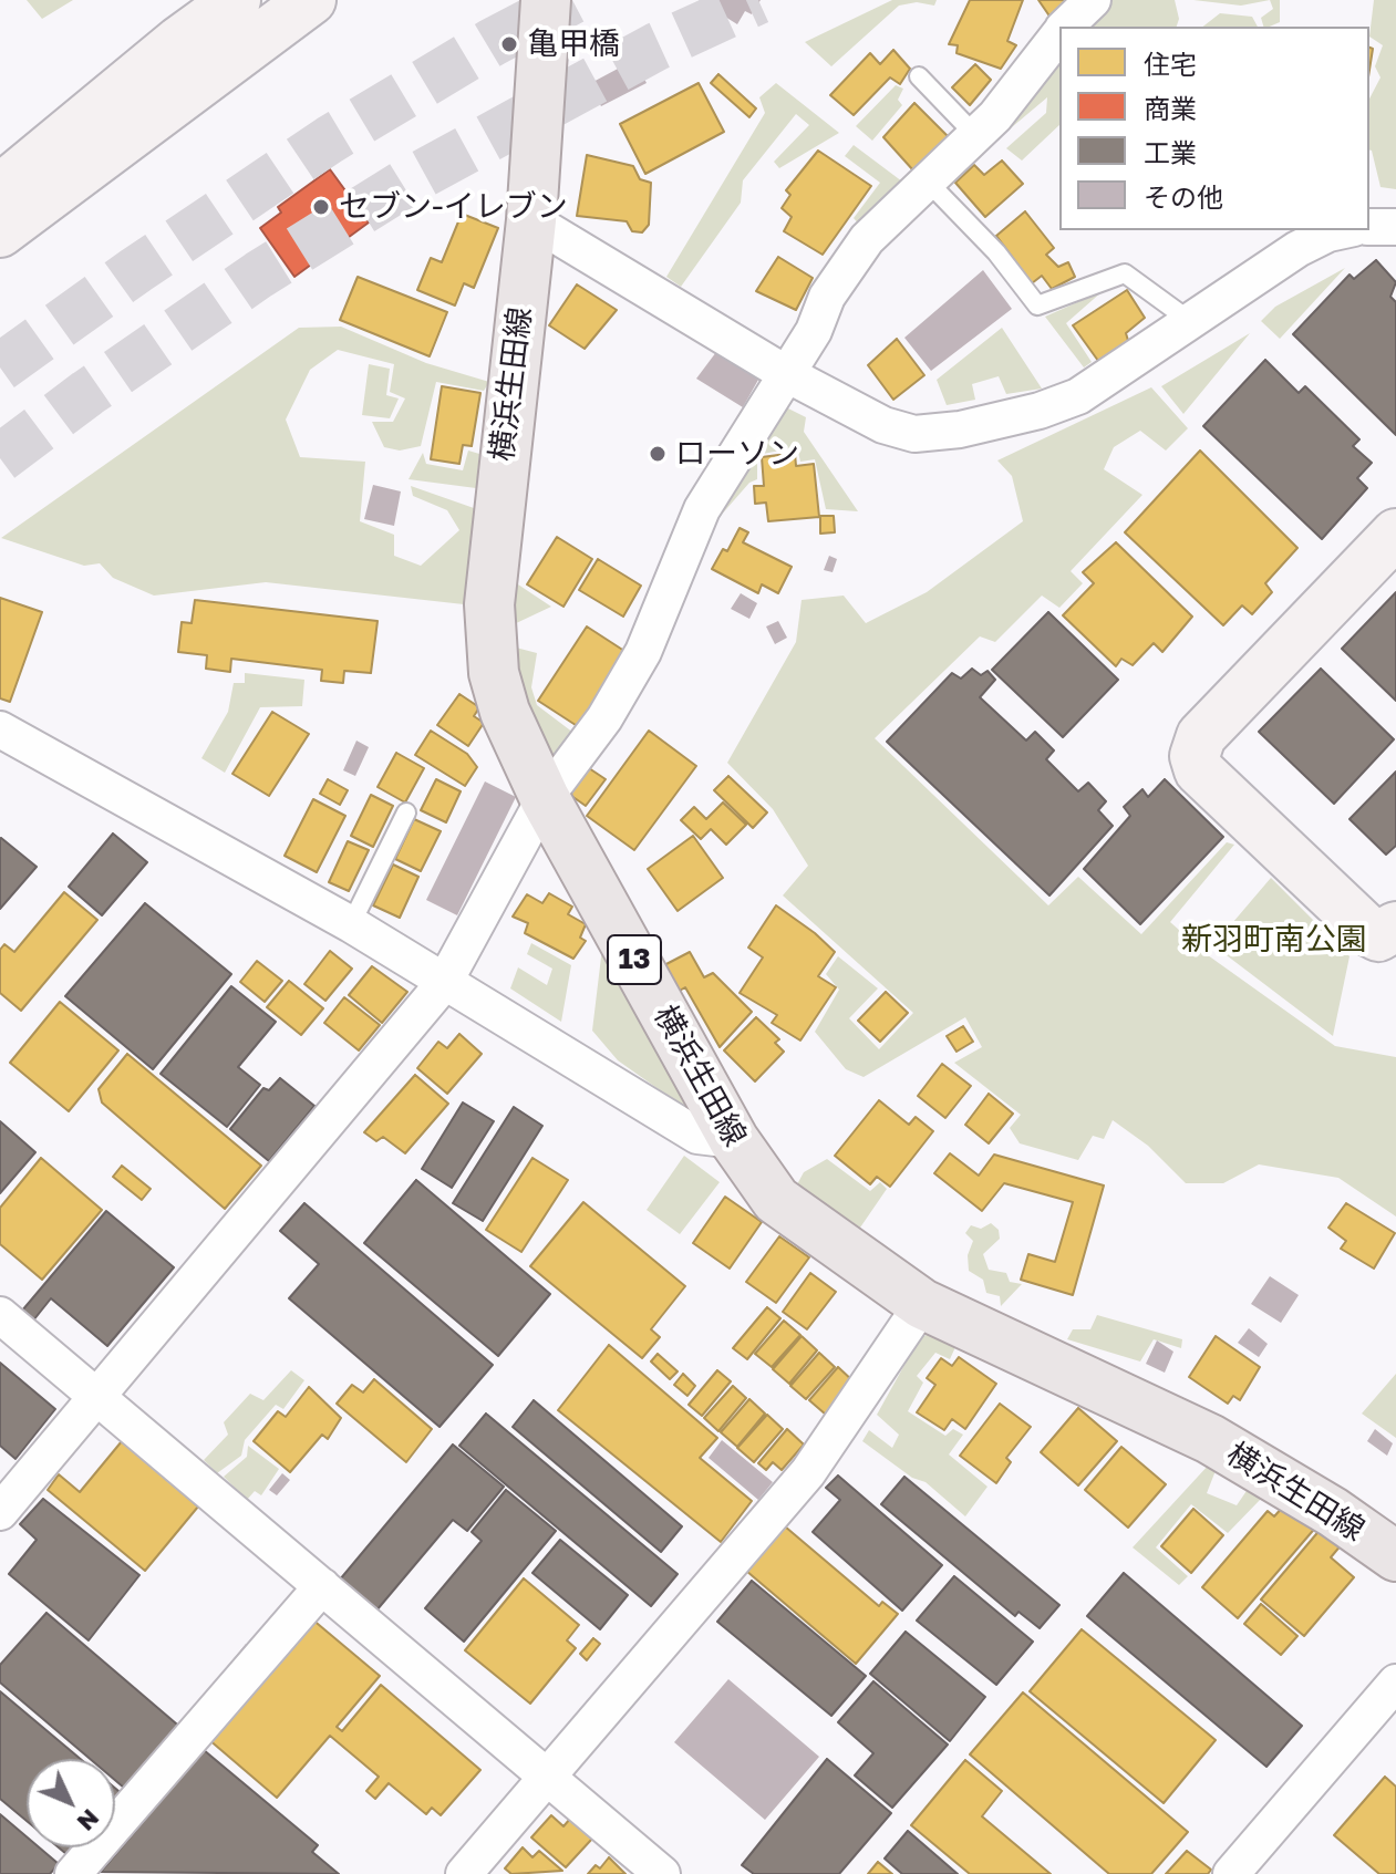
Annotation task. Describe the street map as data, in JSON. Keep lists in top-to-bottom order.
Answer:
{
  "streets": {
    "main road": ["横浜生田線", "13"]
  },
  "parks": ["新羽町南公園"],
  "places": ["亀甲橋", "セブン-イレブン", "ローソン"],
  "legend": [
    "住宅",
    "商業",
    "工業",
    "その他"
  ],
  "north": "bottom right"
}
